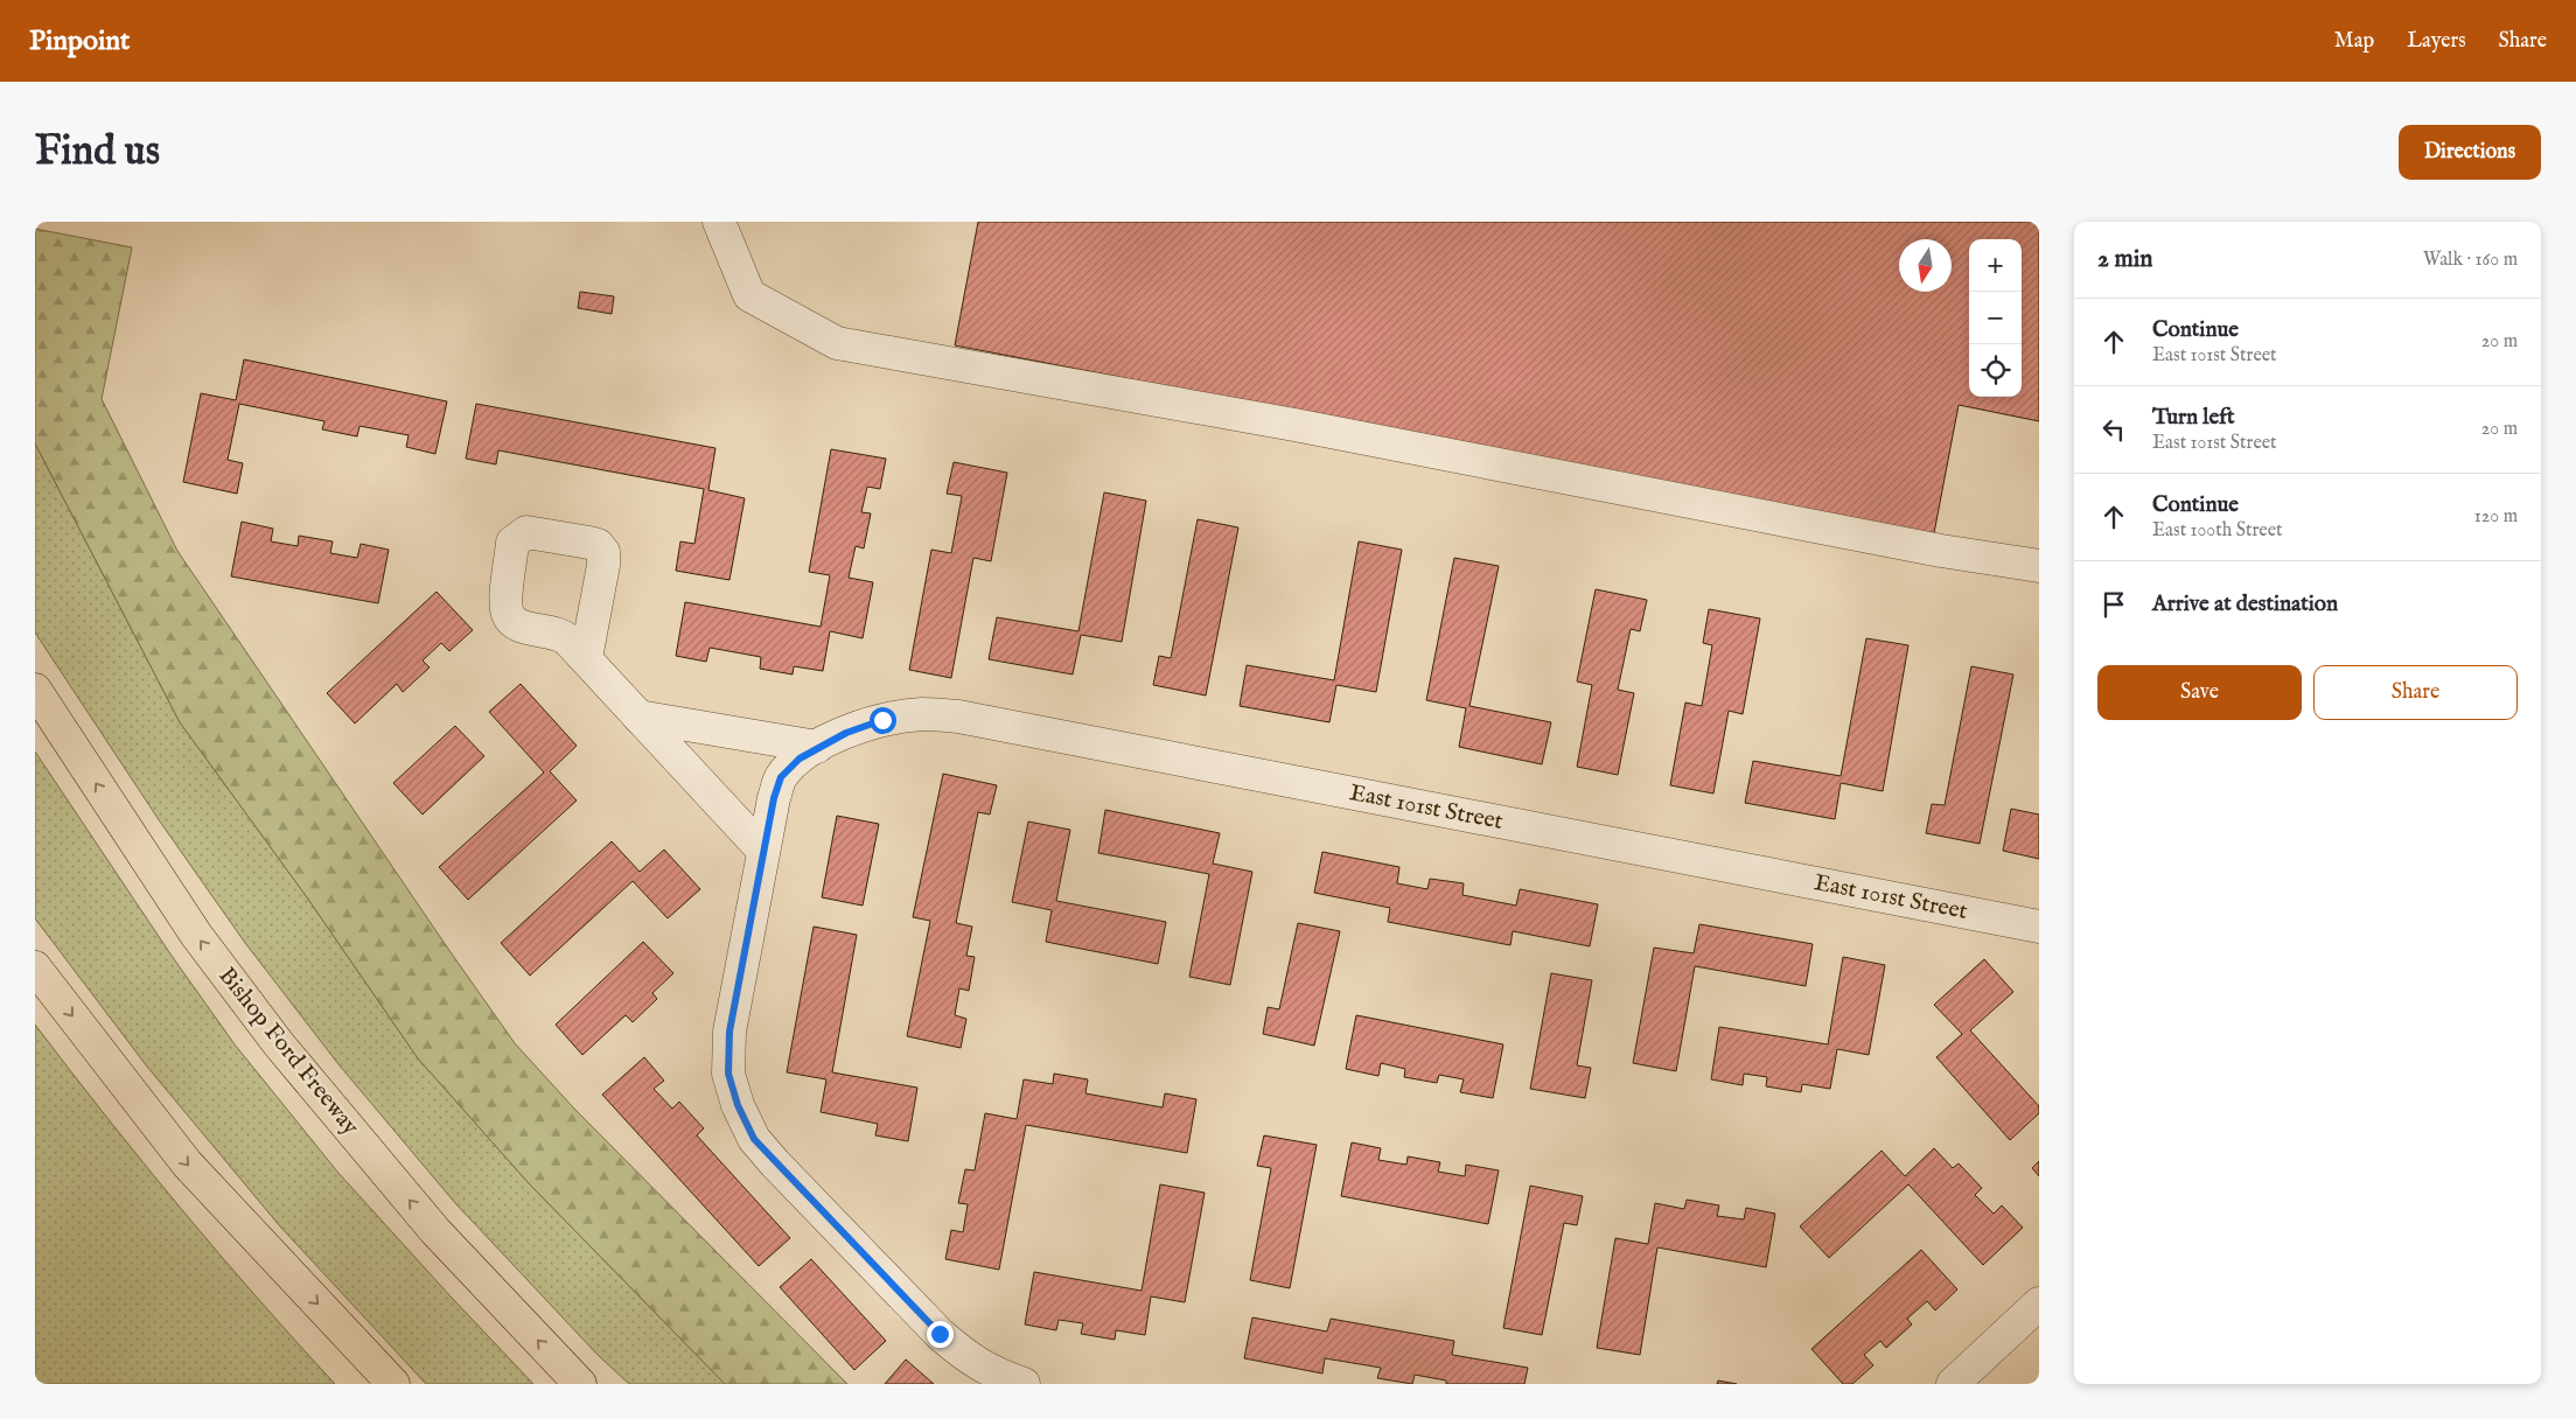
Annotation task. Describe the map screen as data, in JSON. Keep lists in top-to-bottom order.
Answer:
{
  "streets": {
    "highway": ["Bishop Ford Freeway"],
    "street": ["East 101st Street"]
  },
  "north": "bottom",
  "page": {
    "header": "Pinpoint",
    "nav": ["Map", "Layers", "Share"],
    "buttons": [
      "Directions",
      ["Save", "Share"]
    ],
    "title": "Find us",
    "heading": ["2 min", "Walk · 160 m"],
    "map_buttons": ["+", "−"],
    "list": [
      ["Continue", "East 101st Street", "20 m"],
      ["Turn left", "East 101st Street", "20 m"],
      ["Continue", "East 100th Street", "120 m"],
      "Arrive at destination"
    ]
  }
}
